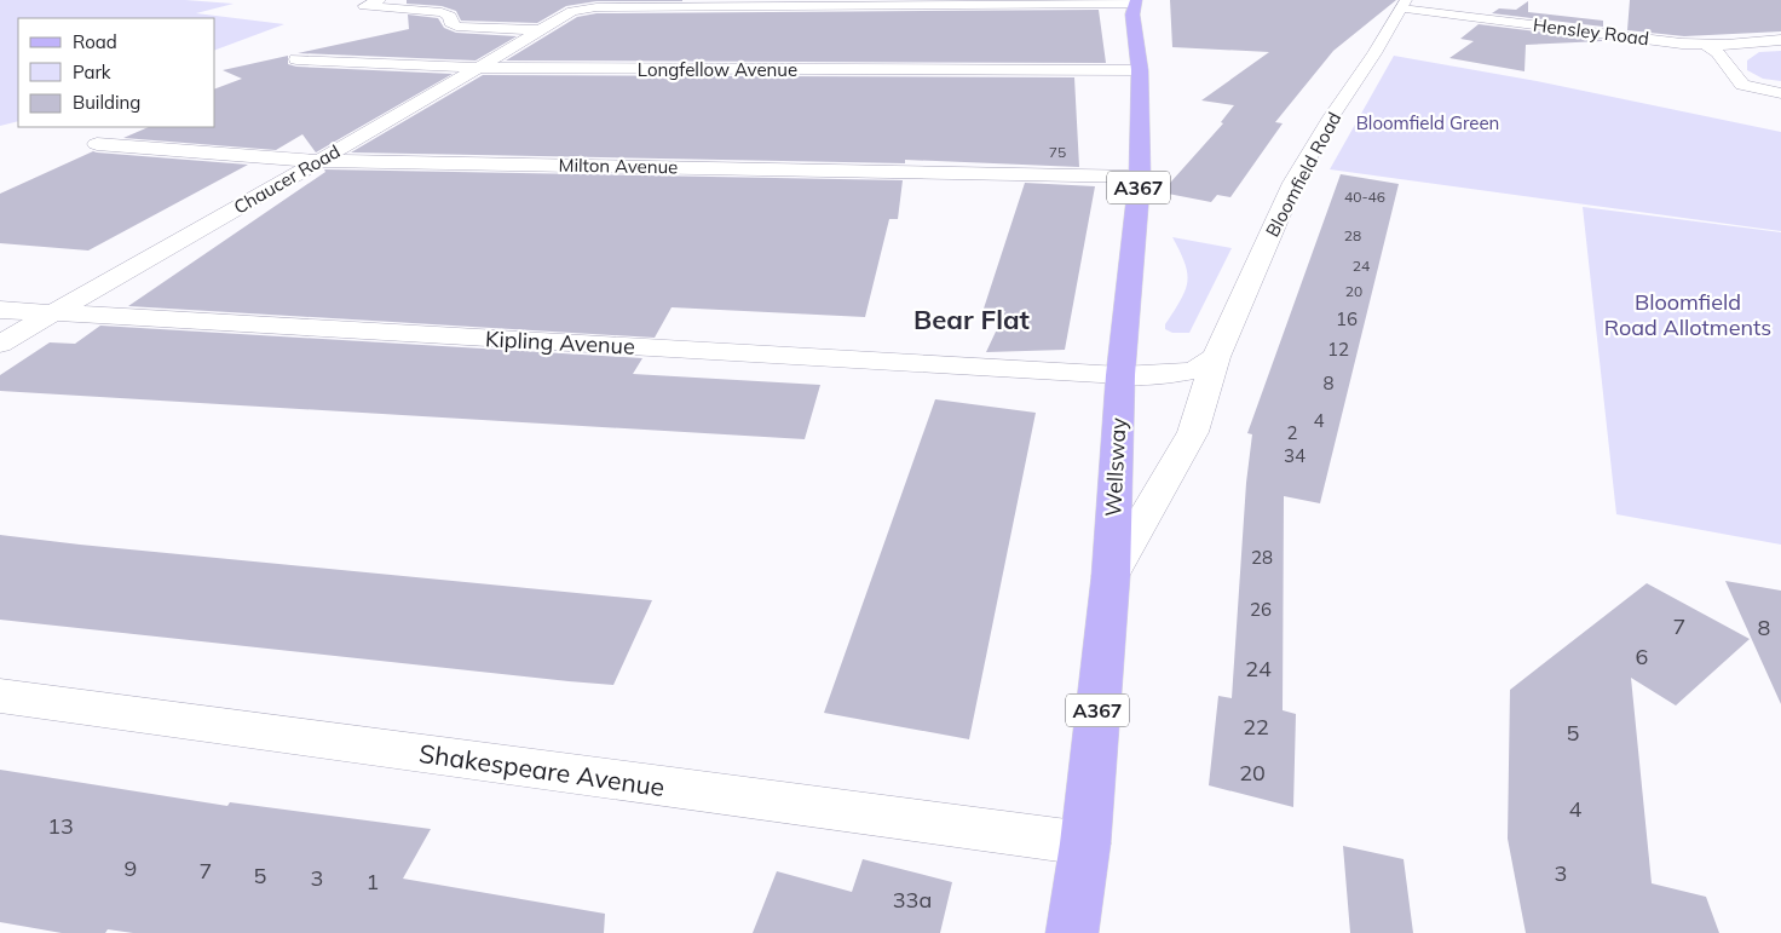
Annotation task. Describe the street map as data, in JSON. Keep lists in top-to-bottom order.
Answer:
{
  "streets": {
    "main road": ["A367", "Wellsway"],
    "street": [
      "Hensley Road",
      "Longfellow Avenue",
      "Milton Avenue",
      "Bloomfield Road",
      "Chaucer Road",
      "Kipling Avenue",
      "Shakespeare Avenue"
    ]
  },
  "crossings": [
    ["Hensley Road", "Bloomfield Road"],
    ["Longfellow Avenue", "Chaucer Road"],
    ["Longfellow Avenue", "Wellsway"],
    ["Milton Avenue", "Chaucer Road"],
    ["Milton Avenue", "Wellsway"],
    ["Bloomfield Road", "Wellsway"],
    ["Chaucer Road", "Kipling Avenue"],
    ["Kipling Avenue", "Wellsway"],
    ["Wellsway", "Shakespeare Avenue"]
  ],
  "districts": ["Bear Flat"],
  "parks": ["Bloomfield Green", "Bloomfield Road Allotments"],
  "house_numbers": [
    "75",
    "40-46",
    "28",
    "24",
    "20",
    "16",
    "12",
    "8",
    "4",
    "2",
    "34",
    "28",
    "26",
    "7",
    "8",
    "6",
    "24",
    "22",
    "5",
    "20",
    "4",
    "13",
    "9",
    "7",
    "3",
    "5",
    "3",
    "1",
    "33a"
  ],
  "legend": ["Road", "Park", "Building"]
}
